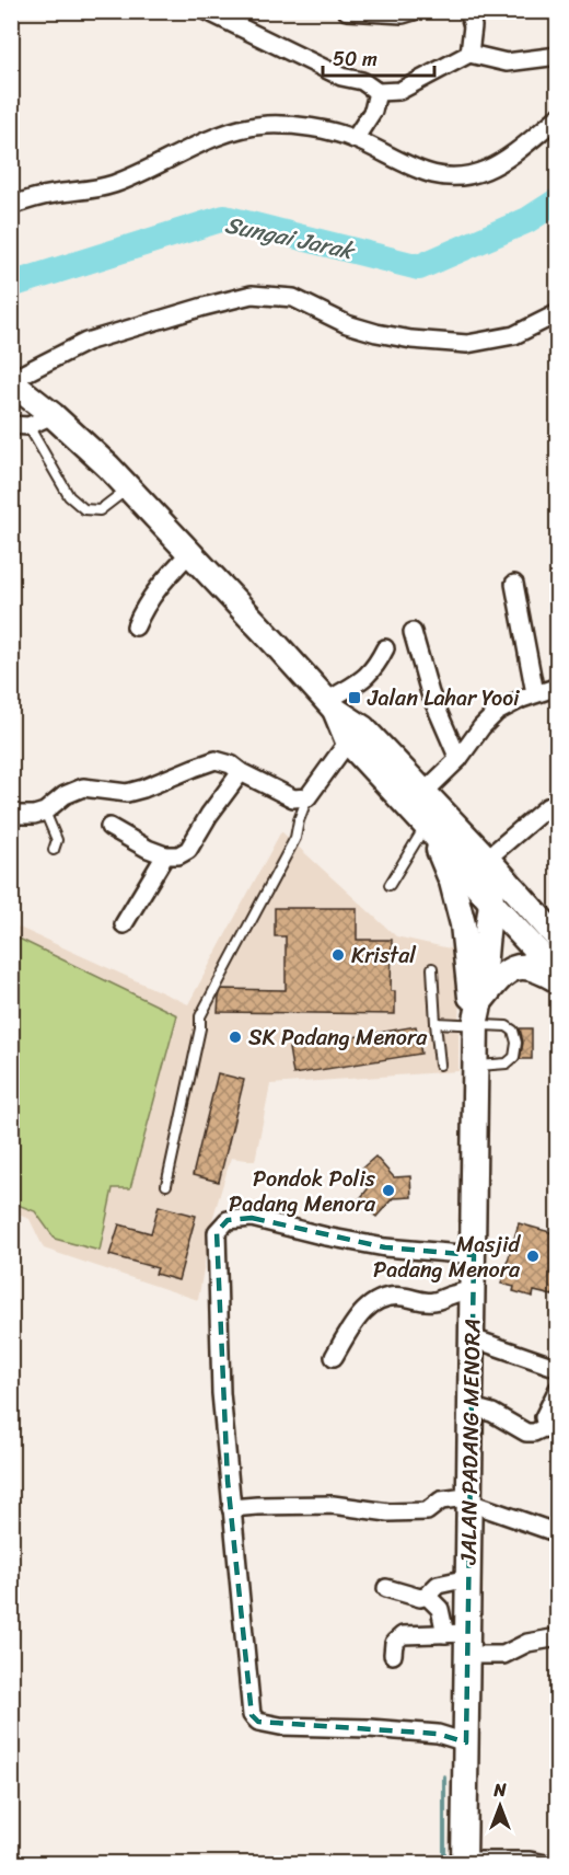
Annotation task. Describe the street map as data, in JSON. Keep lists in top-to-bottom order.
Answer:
{
  "streets": {
    "main road": ["JALAN PADANG MENORA"]
  },
  "water": ["Sungai Jarak"],
  "places": {
    "transit": ["Jalan Lahar Yooi"],
    "other": [
      "Kristal",
      "SK Padang Menora",
      "Pondok Polis Padang Menora",
      "Masjid Padang Menora"
    ]
  },
  "scale_bar": "50 m",
  "north": "top"
}
